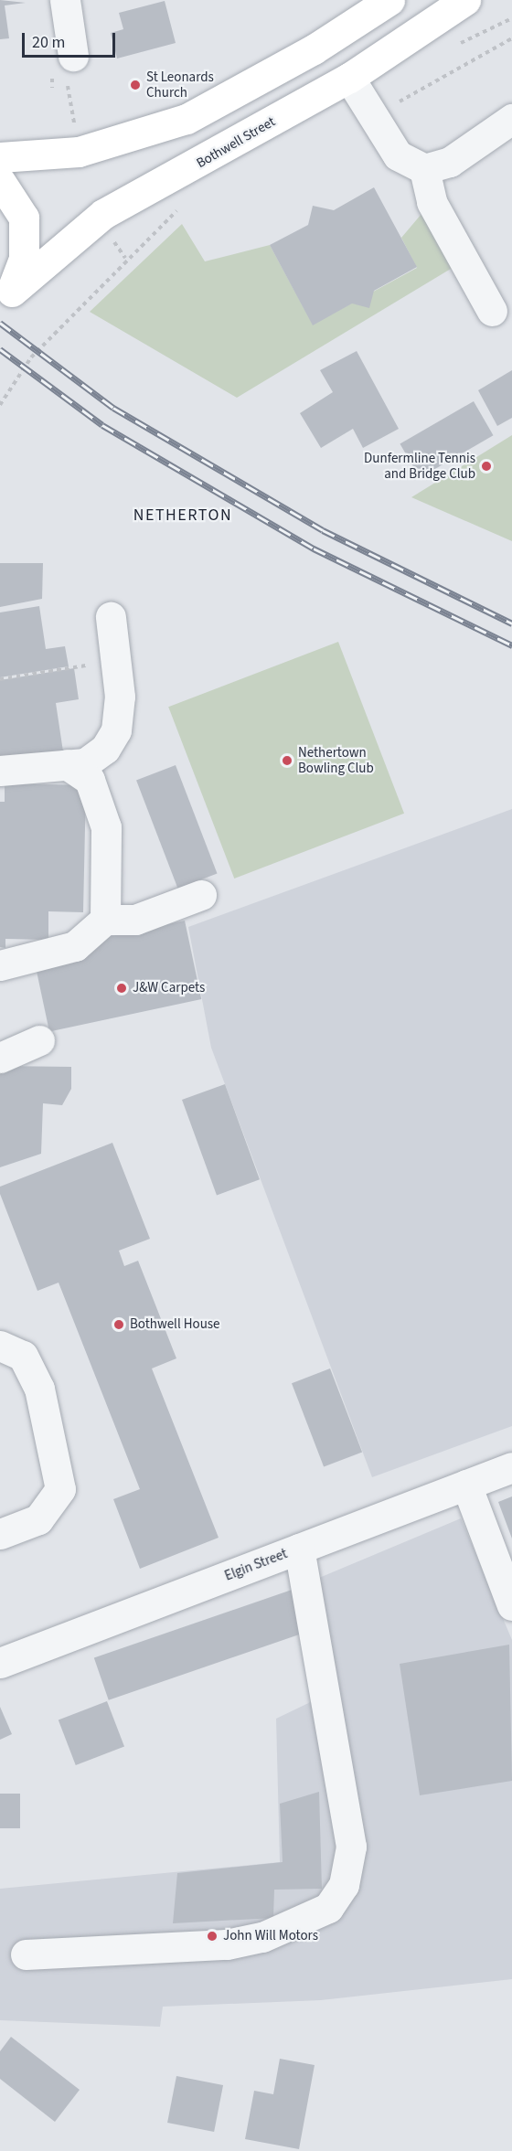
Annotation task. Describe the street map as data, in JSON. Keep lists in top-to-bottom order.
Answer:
{
  "streets": {
    "main road": ["Bothwell Street"],
    "street": ["Elgin Street"]
  },
  "districts": ["NETHERTON"],
  "places": [
    "St Leonards Church",
    "Dunfermline Tennis and Bridge Club",
    "Nethertown Bowling Club",
    "J&W Carpets",
    "Bothwell House",
    "John Will Motors"
  ],
  "scale_bar": "20 m"
}
